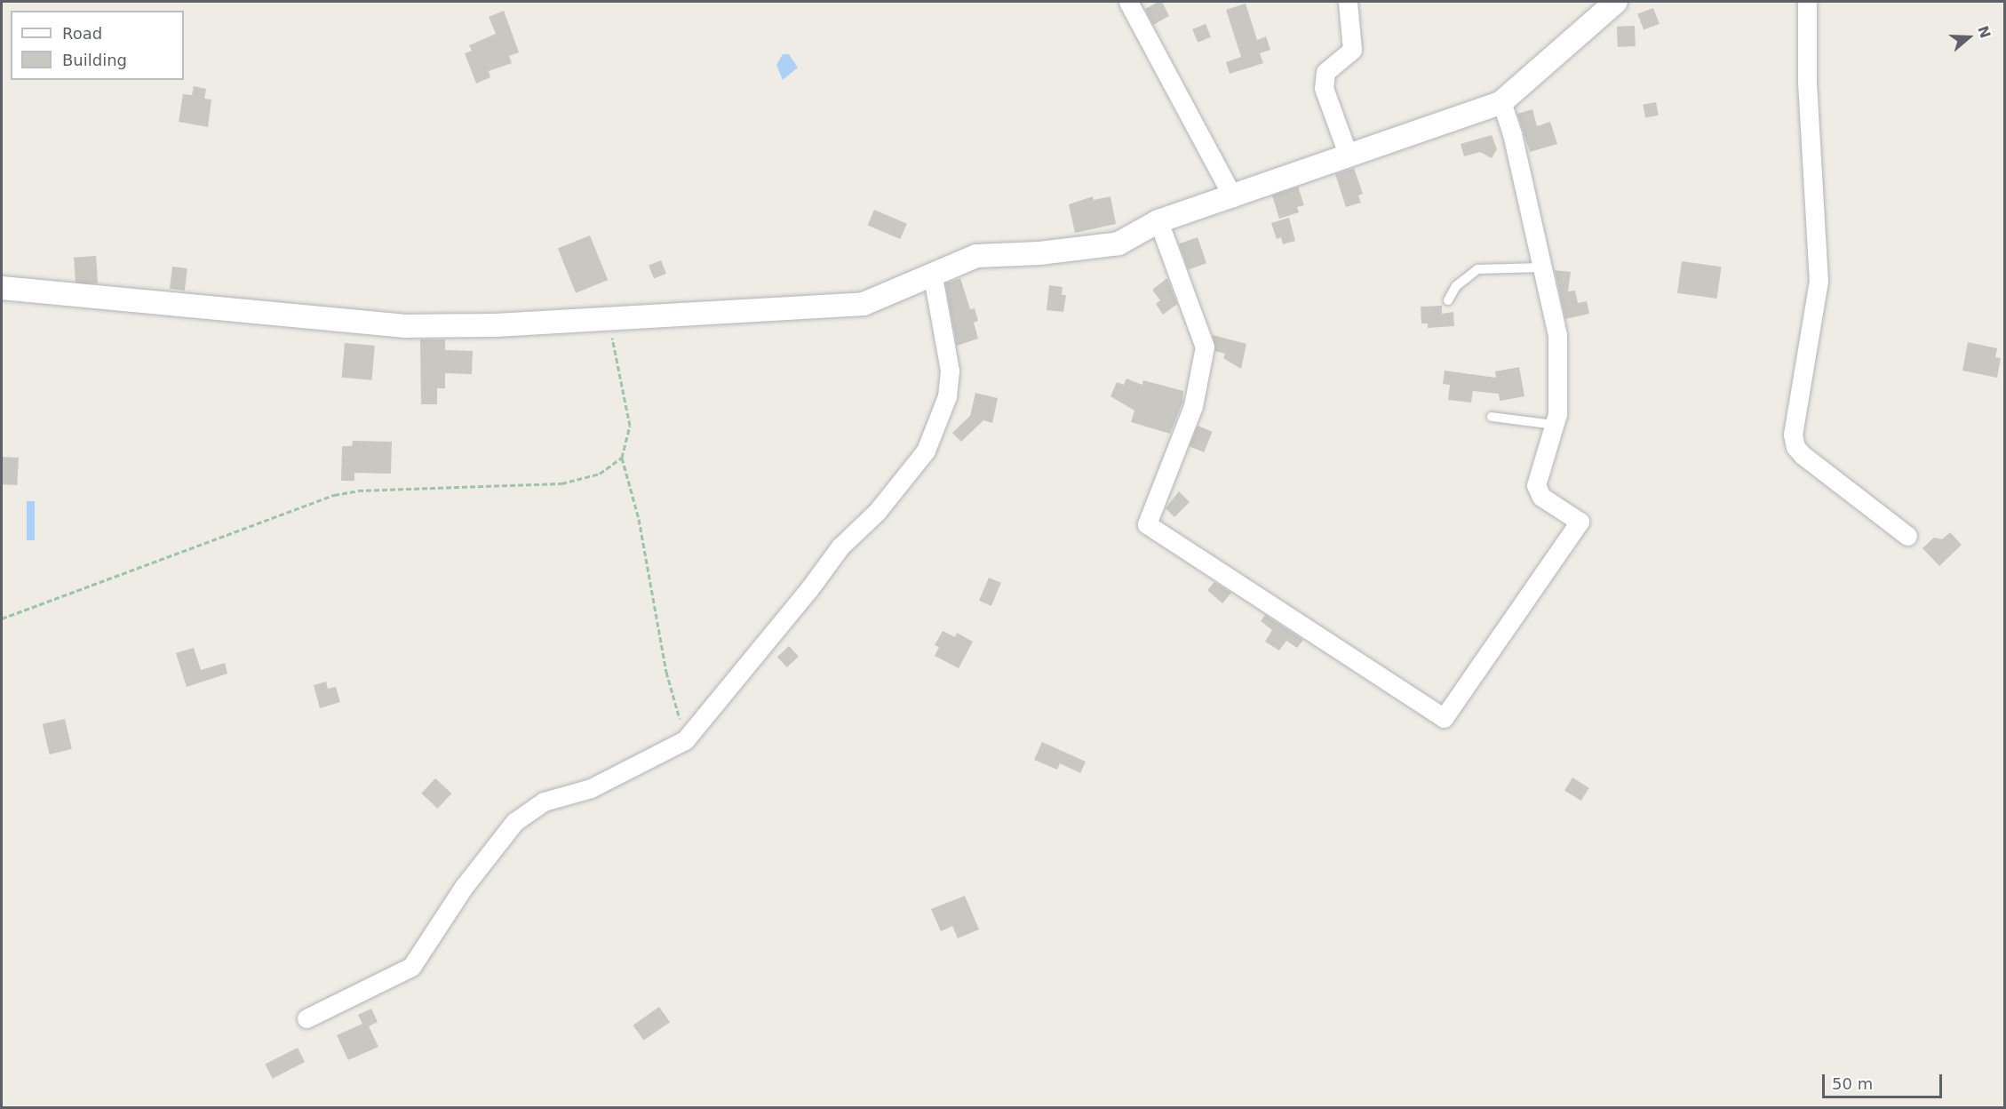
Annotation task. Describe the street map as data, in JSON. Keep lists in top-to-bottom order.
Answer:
{
  "legend": ["Road", "Building"],
  "scale_bar": "50 m",
  "north": "right"
}
